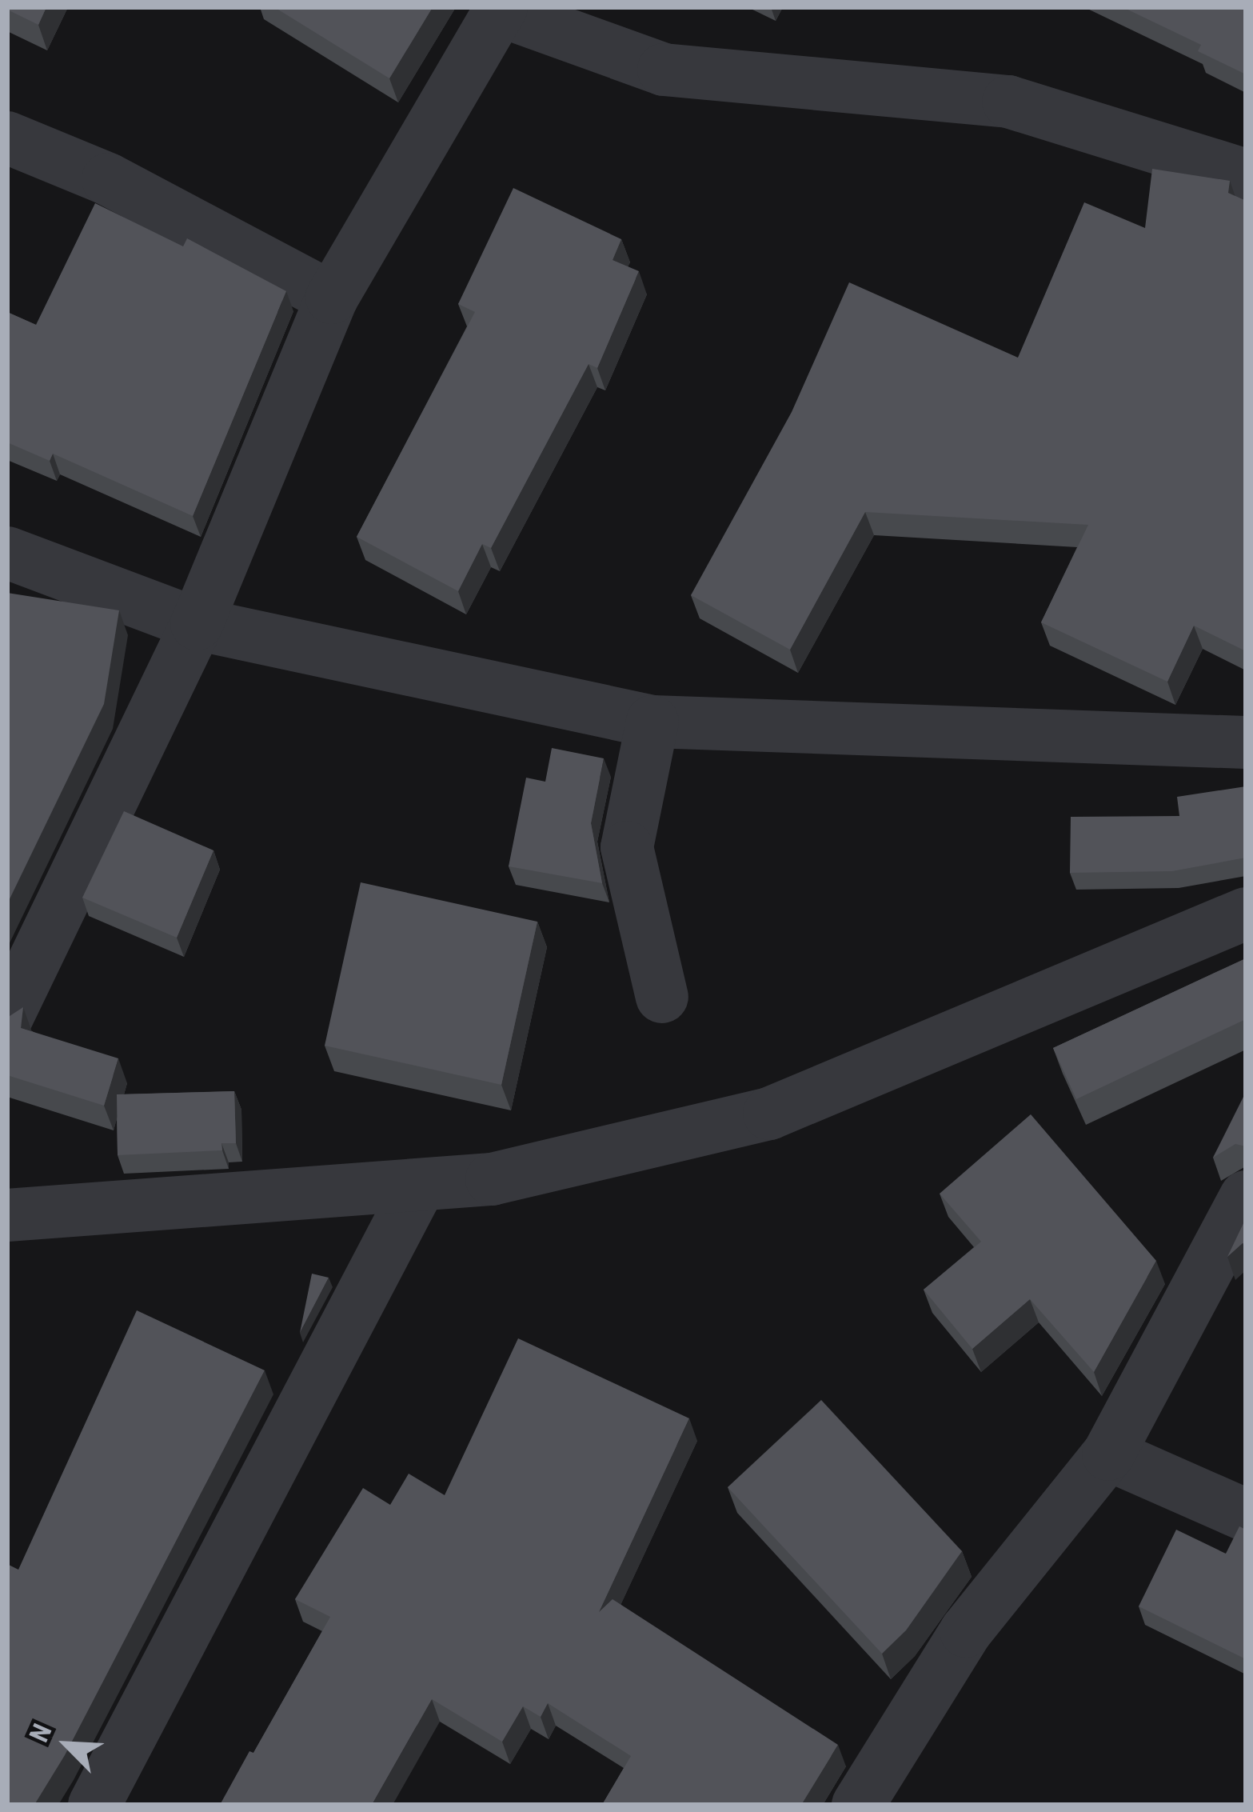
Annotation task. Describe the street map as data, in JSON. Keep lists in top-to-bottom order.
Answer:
{
  "north": "top left"
}
